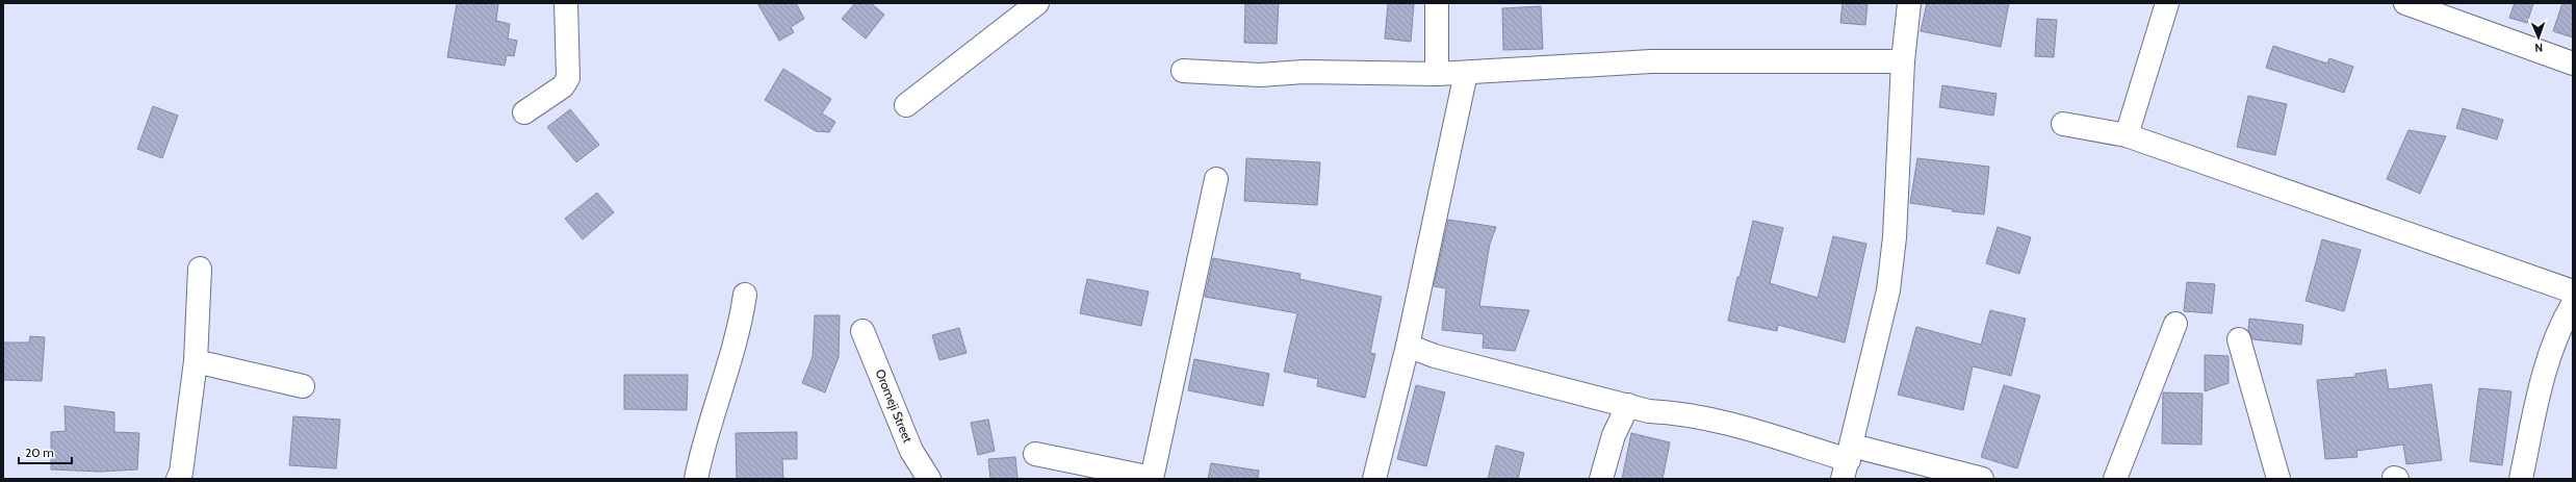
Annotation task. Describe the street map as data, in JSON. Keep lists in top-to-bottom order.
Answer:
{
  "streets": {
    "street": ["Oromeji Street"]
  },
  "scale_bar": "20 m",
  "north": "bottom"
}
